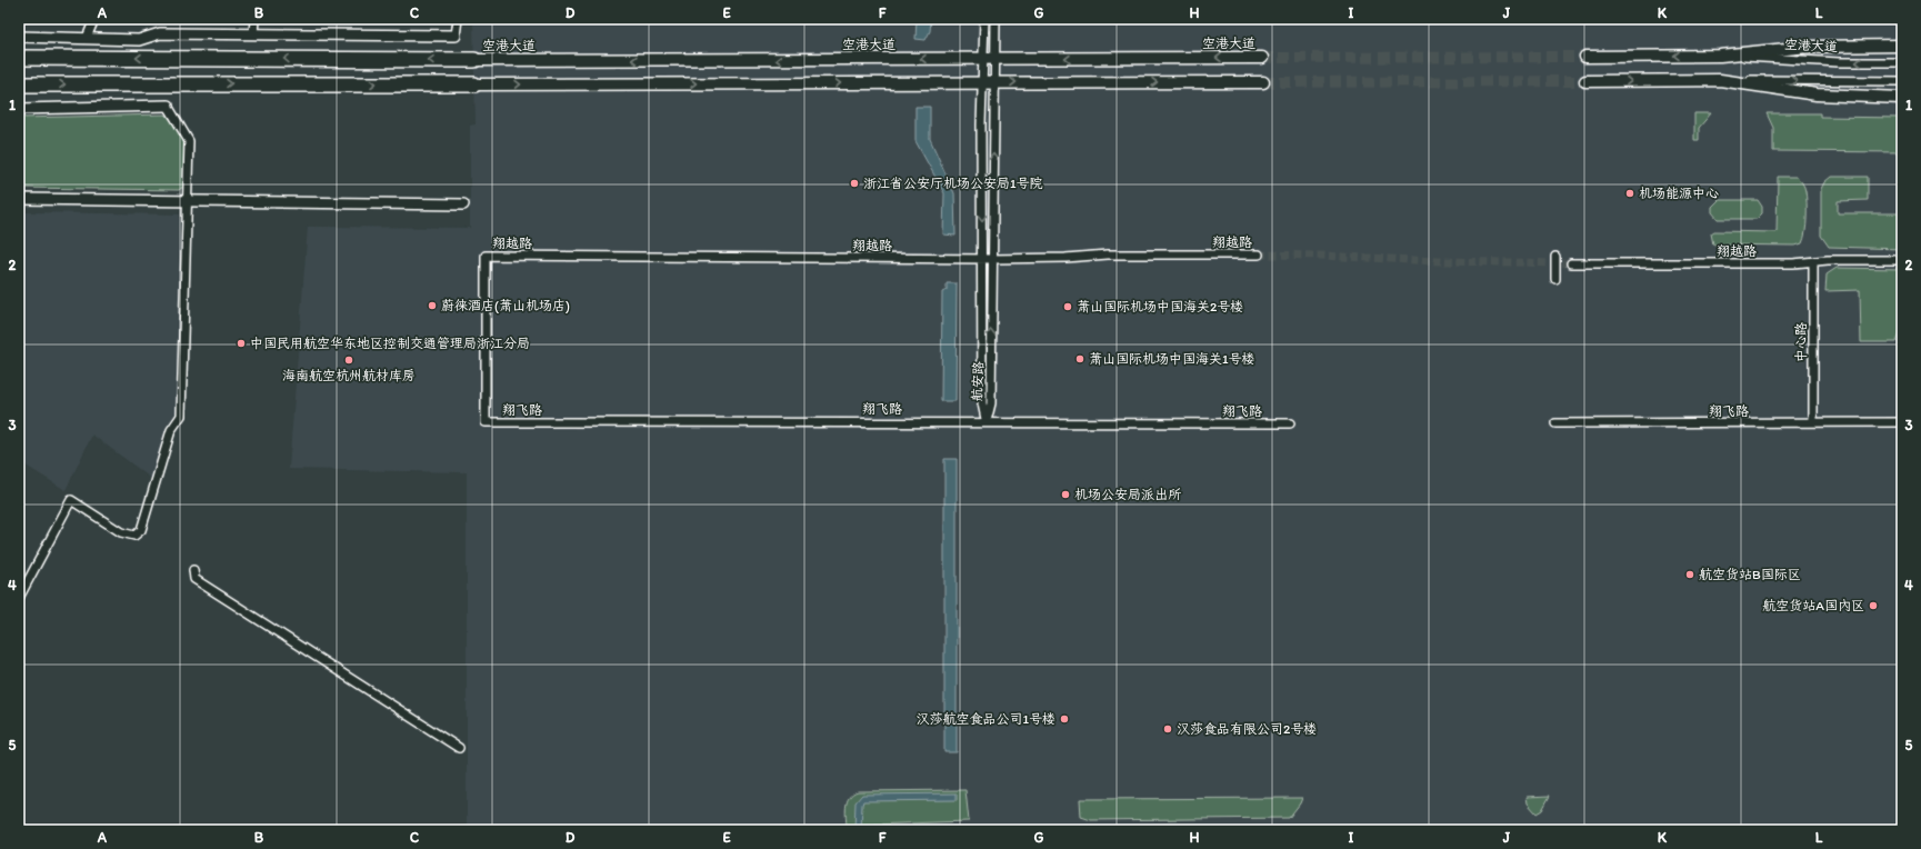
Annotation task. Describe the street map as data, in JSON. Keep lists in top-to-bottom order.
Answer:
{
  "streets": {
    "main road": ["空港大道"],
    "street": [
      "翔越路",
      "中心路",
      "航安路",
      "翔飞路"
    ]
  },
  "crossings": [
    ["空港大道", "航安路"],
    ["翔越路", "中心路"],
    ["翔越路", "航安路"],
    ["翔越路", "翔飞路"],
    ["中心路", "翔飞路"],
    ["航安路", "翔飞路"]
  ],
  "places": [
    "浙江省公安厅机场公安局1号院",
    "机场能源中心",
    "蔚徕酒店(萧山机场店)",
    "萧山国际机场中国海关2号楼",
    "中国民用航空华东地区控制交通管理局浙江分局",
    "萧山国际机场中国海关1号楼",
    "海南航空杭州航材库房",
    "机场公安局派出所",
    "航空货站B国际区",
    "航空货站A国内区",
    "汉莎航空食品公司1号楼",
    "汉莎食品有限公司2号楼"
  ],
  "grid": {
    "columns": [
      "A",
      "B",
      "C",
      "D",
      "E",
      "F",
      "G",
      "H",
      "I",
      "J",
      "K",
      "L"
    ],
    "rows": [
      "1",
      "2",
      "3",
      "4",
      "5"
    ]
  }
}
